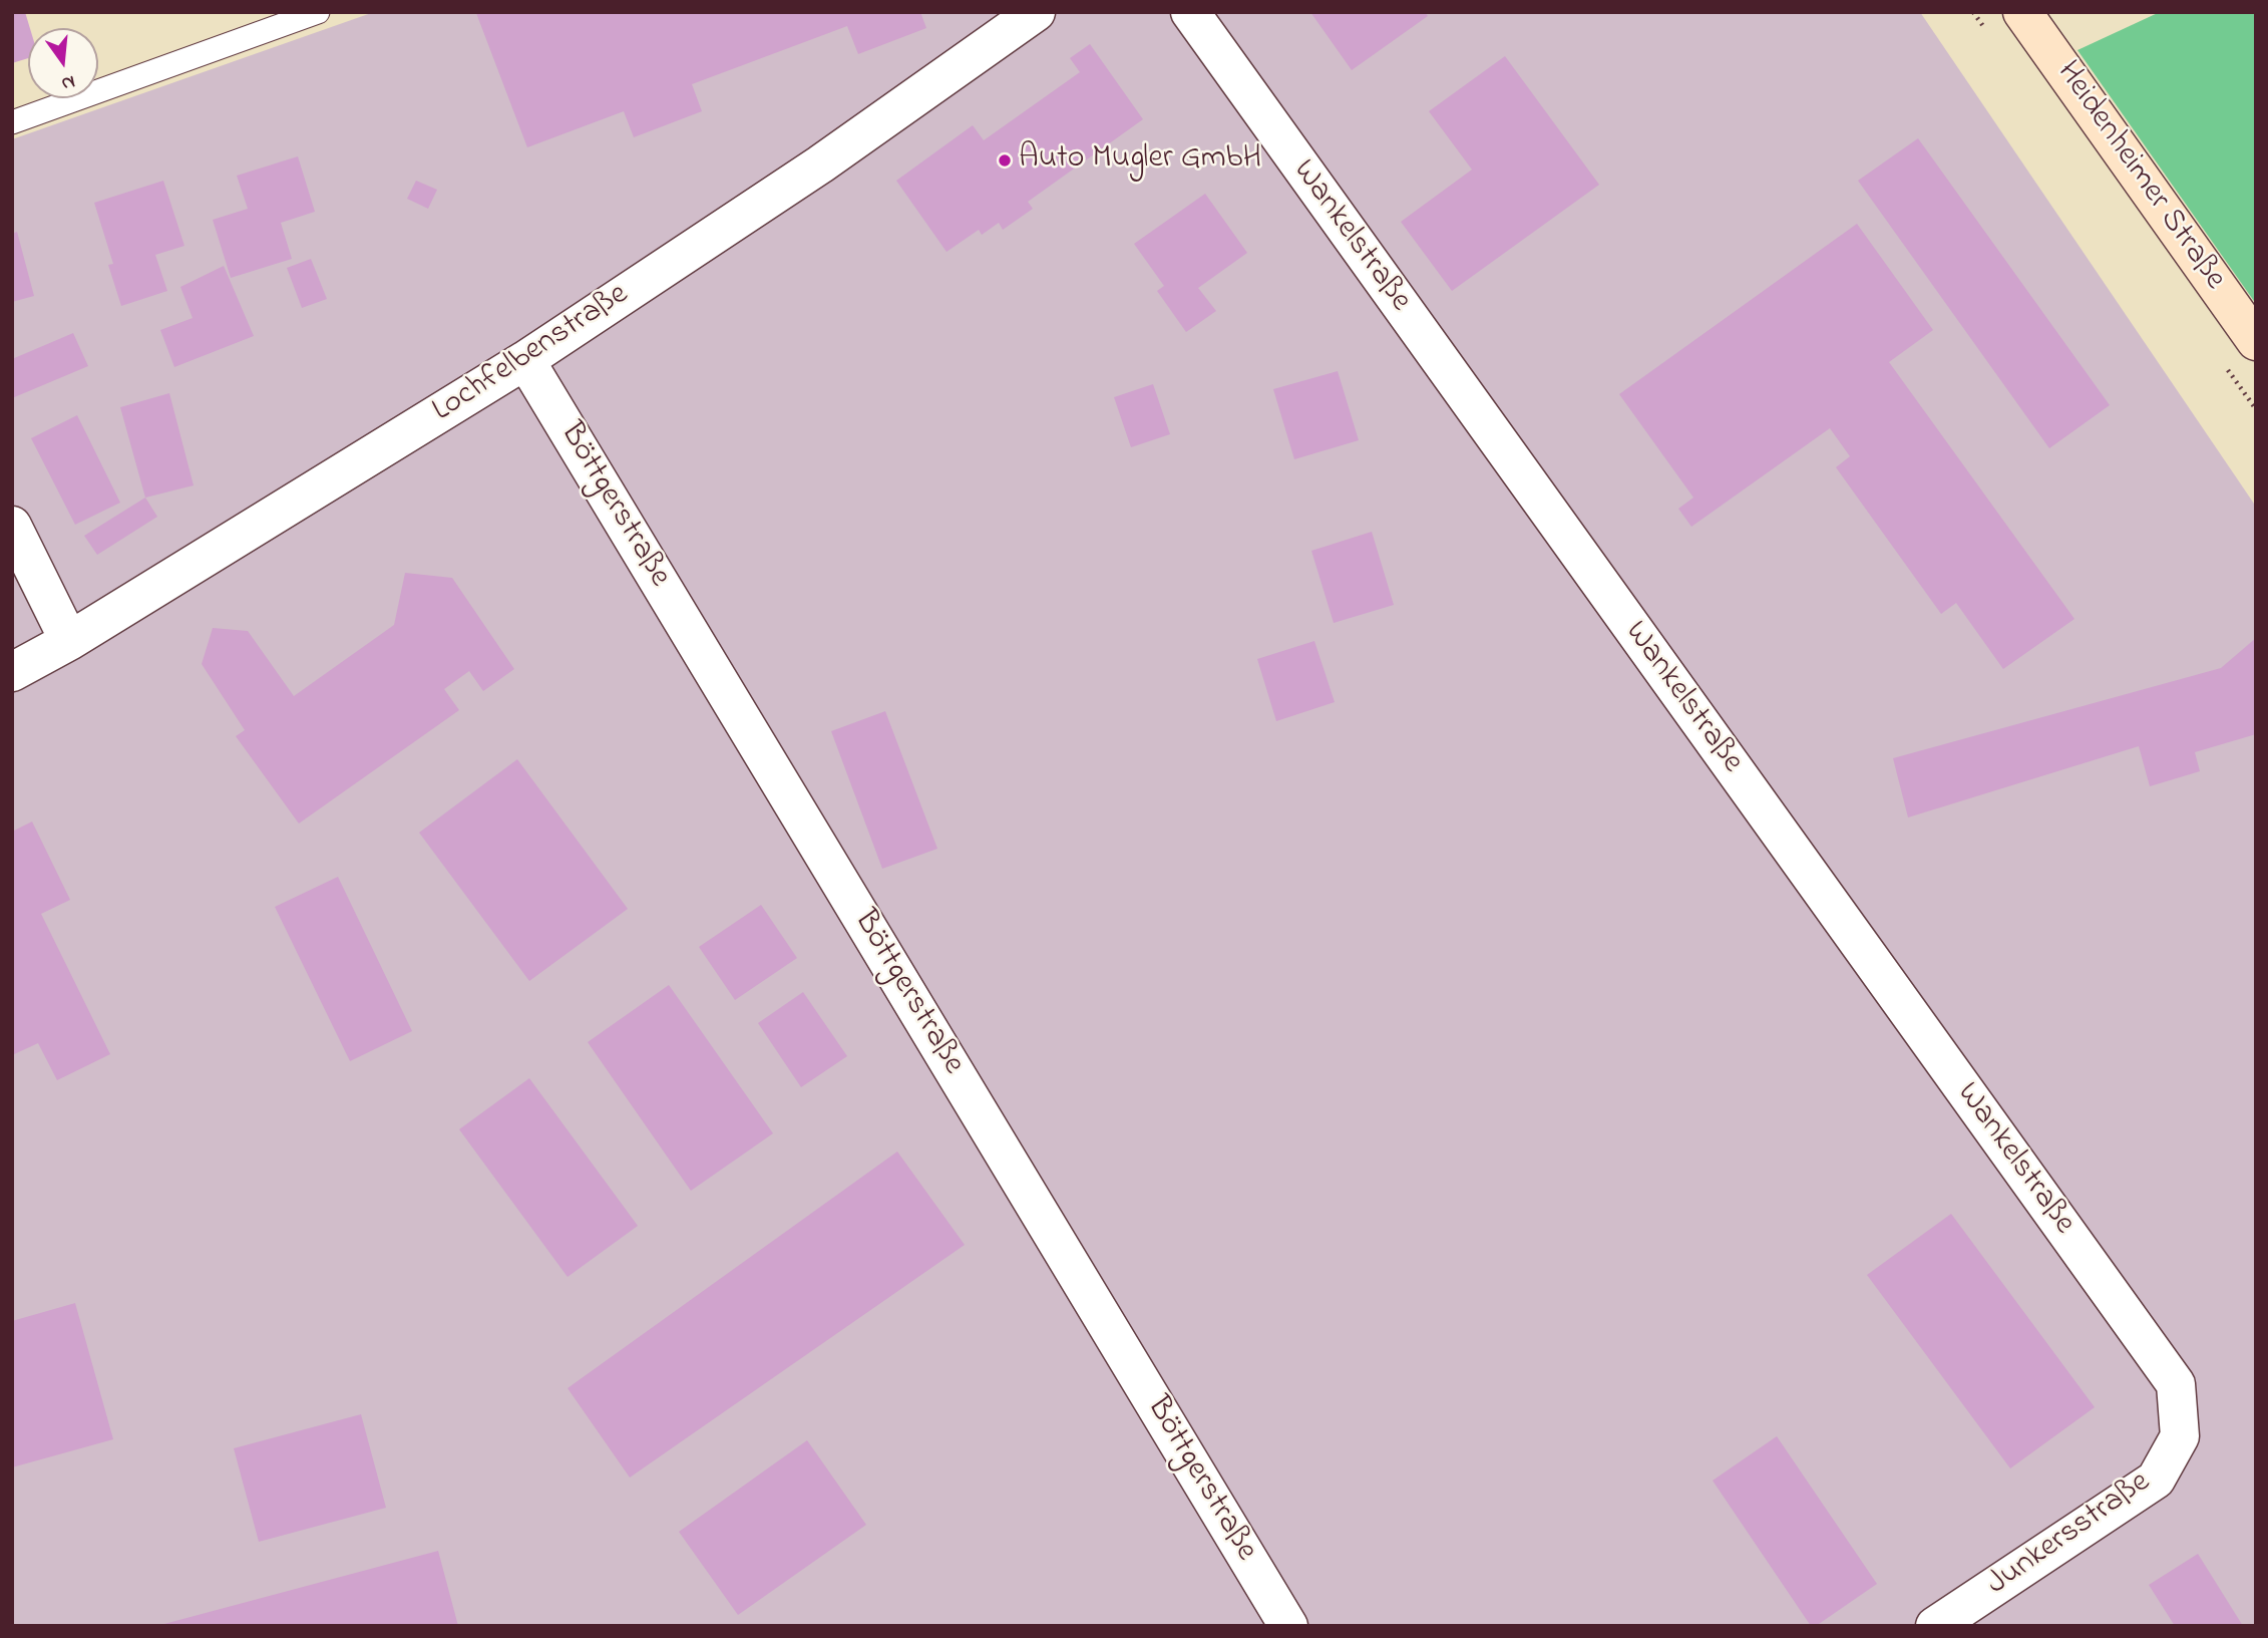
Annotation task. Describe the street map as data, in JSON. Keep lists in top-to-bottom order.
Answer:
{
  "streets": {
    "main road": ["Heidenheimer Straße"],
    "street": [
      "Wankelstraße",
      "Lochfelbenstraße",
      "Böttgerstraße",
      "Junkersstraße"
    ]
  },
  "crossings": [
    ["Wankelstraße", "Junkersstraße"],
    ["Lochfelbenstraße", "Böttgerstraße"]
  ],
  "places": ["Auto Mugler GmbH"],
  "north": "bottom"
}
